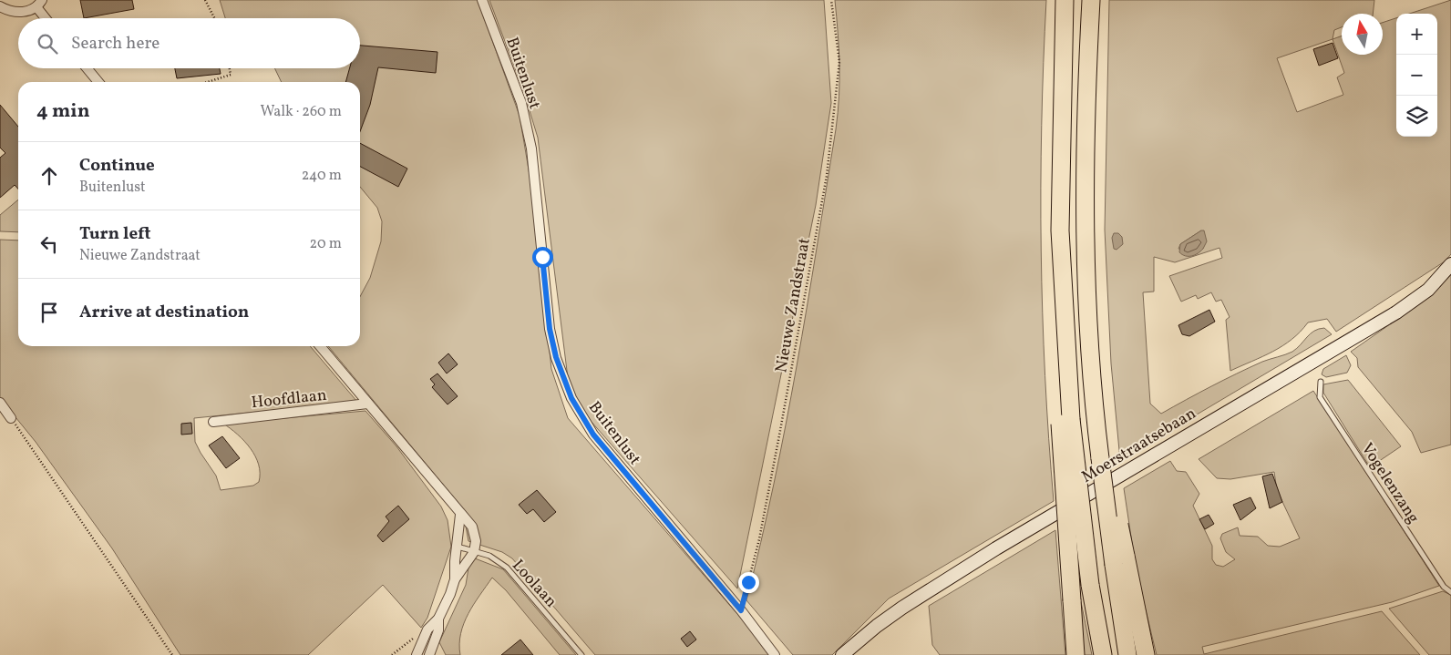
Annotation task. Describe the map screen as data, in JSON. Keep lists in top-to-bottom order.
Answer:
{
  "streets": {
    "street": ["Buitenlust", "Hoofdlaan", "Moerstraatsebaan"],
    "lane": ["Vogelenzang", "Loolaan"],
    "path": ["Nieuwe Zandstraat"]
  },
  "crossings": [
    ["Buitenlust", "Nieuwe Zandstraat"],
    ["Hoofdlaan", "Loolaan"]
  ],
  "north": "top",
  "page": {
    "map_buttons": ["+", "−"],
    "search": "Search here",
    "heading": ["4 min", "Walk · 260 m"],
    "list": [
      ["Continue", "Buitenlust", "240 m"],
      ["Turn left", "Nieuwe Zandstraat", "20 m"],
      "Arrive at destination"
    ]
  }
}
